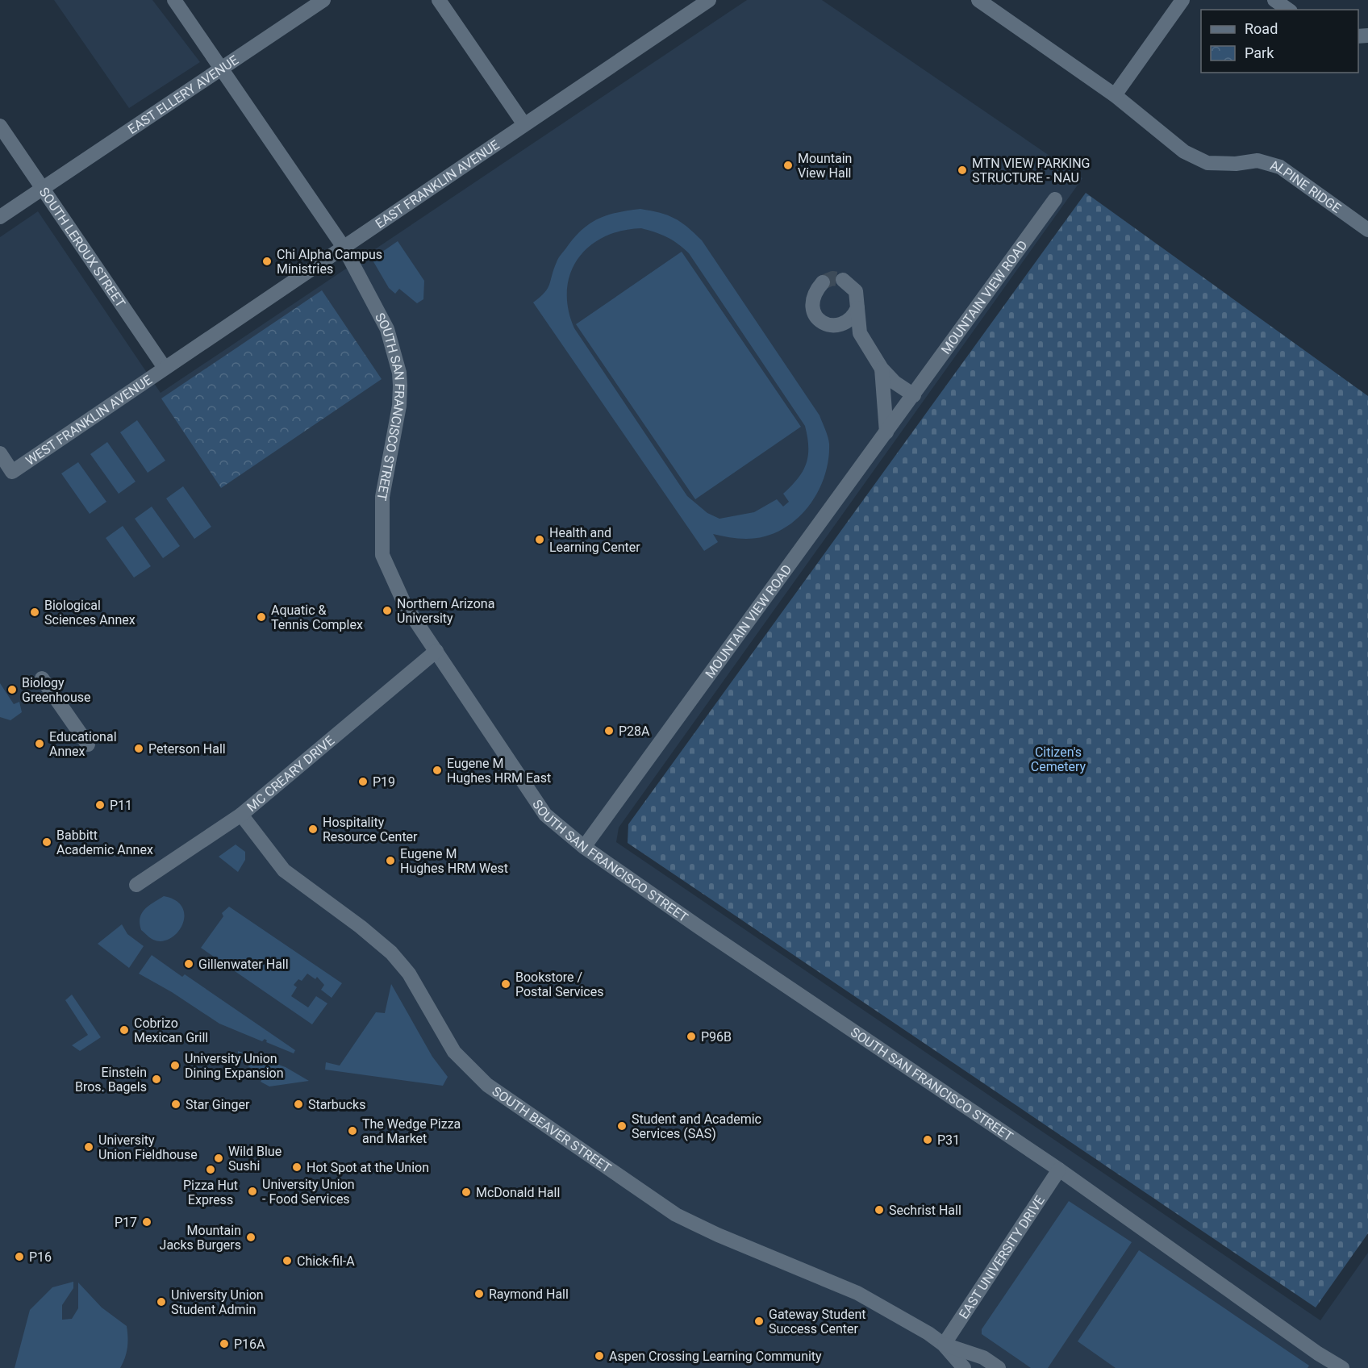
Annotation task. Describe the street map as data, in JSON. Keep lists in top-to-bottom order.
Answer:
{
  "streets": {
    "street": [
      "EAST ELLERY AVENUE",
      "EAST FRANKLIN AVENUE",
      "ALPINE RIDGE",
      "SOUTH LEROUX STREET",
      "MOUNTAIN VIEW ROAD",
      "SOUTH SAN FRANCISCO STREET",
      "WEST FRANKLIN AVENUE",
      "MC CREARY DRIVE",
      "SOUTH BEAVER STREET",
      "EAST UNIVERSITY DRIVE"
    ]
  },
  "crossings": [
    ["EAST ELLERY AVENUE", "SOUTH LEROUX STREET"],
    ["EAST ELLERY AVENUE", "SOUTH SAN FRANCISCO STREET"],
    ["EAST FRANKLIN AVENUE", "SOUTH LEROUX STREET"],
    ["EAST FRANKLIN AVENUE", "SOUTH SAN FRANCISCO STREET"],
    ["EAST FRANKLIN AVENUE", "WEST FRANKLIN AVENUE"],
    ["SOUTH LEROUX STREET", "WEST FRANKLIN AVENUE"],
    ["MOUNTAIN VIEW ROAD", "SOUTH SAN FRANCISCO STREET"],
    ["SOUTH SAN FRANCISCO STREET", "MC CREARY DRIVE"],
    ["SOUTH SAN FRANCISCO STREET", "EAST UNIVERSITY DRIVE"],
    ["MC CREARY DRIVE", "SOUTH BEAVER STREET"],
    ["SOUTH BEAVER STREET", "EAST UNIVERSITY DRIVE"]
  ],
  "parks": ["Citizen's Cemetery"],
  "places": [
    "Mountain View Hall",
    "MTN VIEW PARKING STRUCTURE - NAU",
    "Chi Alpha Campus Ministries",
    "Health and Learning Center",
    "Northern Arizona University",
    "Biological Sciences Annex",
    "Aquatic & Tennis Complex",
    "Biology Greenhouse",
    "P28A",
    "Educational Annex",
    "Peterson Hall",
    "Eugene M Hughes HRM East",
    "P19",
    "P11",
    "Hospitality Resource Center",
    "Babbitt Academic Annex",
    "Eugene M Hughes HRM West",
    "Gillenwater Hall",
    "Bookstore / Postal Services",
    "Cobrizo Mexican Grill",
    "P96B",
    "University Union Dining Expansion",
    "Einstein Bros. Bagels",
    "Star Ginger",
    "Starbucks",
    "Student and Academic Services (SAS)",
    "The Wedge Pizza and Market",
    "P31",
    "University Union Fieldhouse",
    "Wild Blue Sushi",
    "Hot Spot at the Union",
    "Pizza Hut Express",
    "University Union - Food Services",
    "McDonald Hall",
    "Sechrist Hall",
    "P17",
    "Mountain Jacks Burgers",
    "P16",
    "Chick-fil-A",
    "Raymond Hall",
    "University Union Student Admin",
    "Gateway Student Success Center",
    "P16A",
    "Aspen Crossing Learning Community"
  ],
  "legend": ["Road", "Park"]
}
